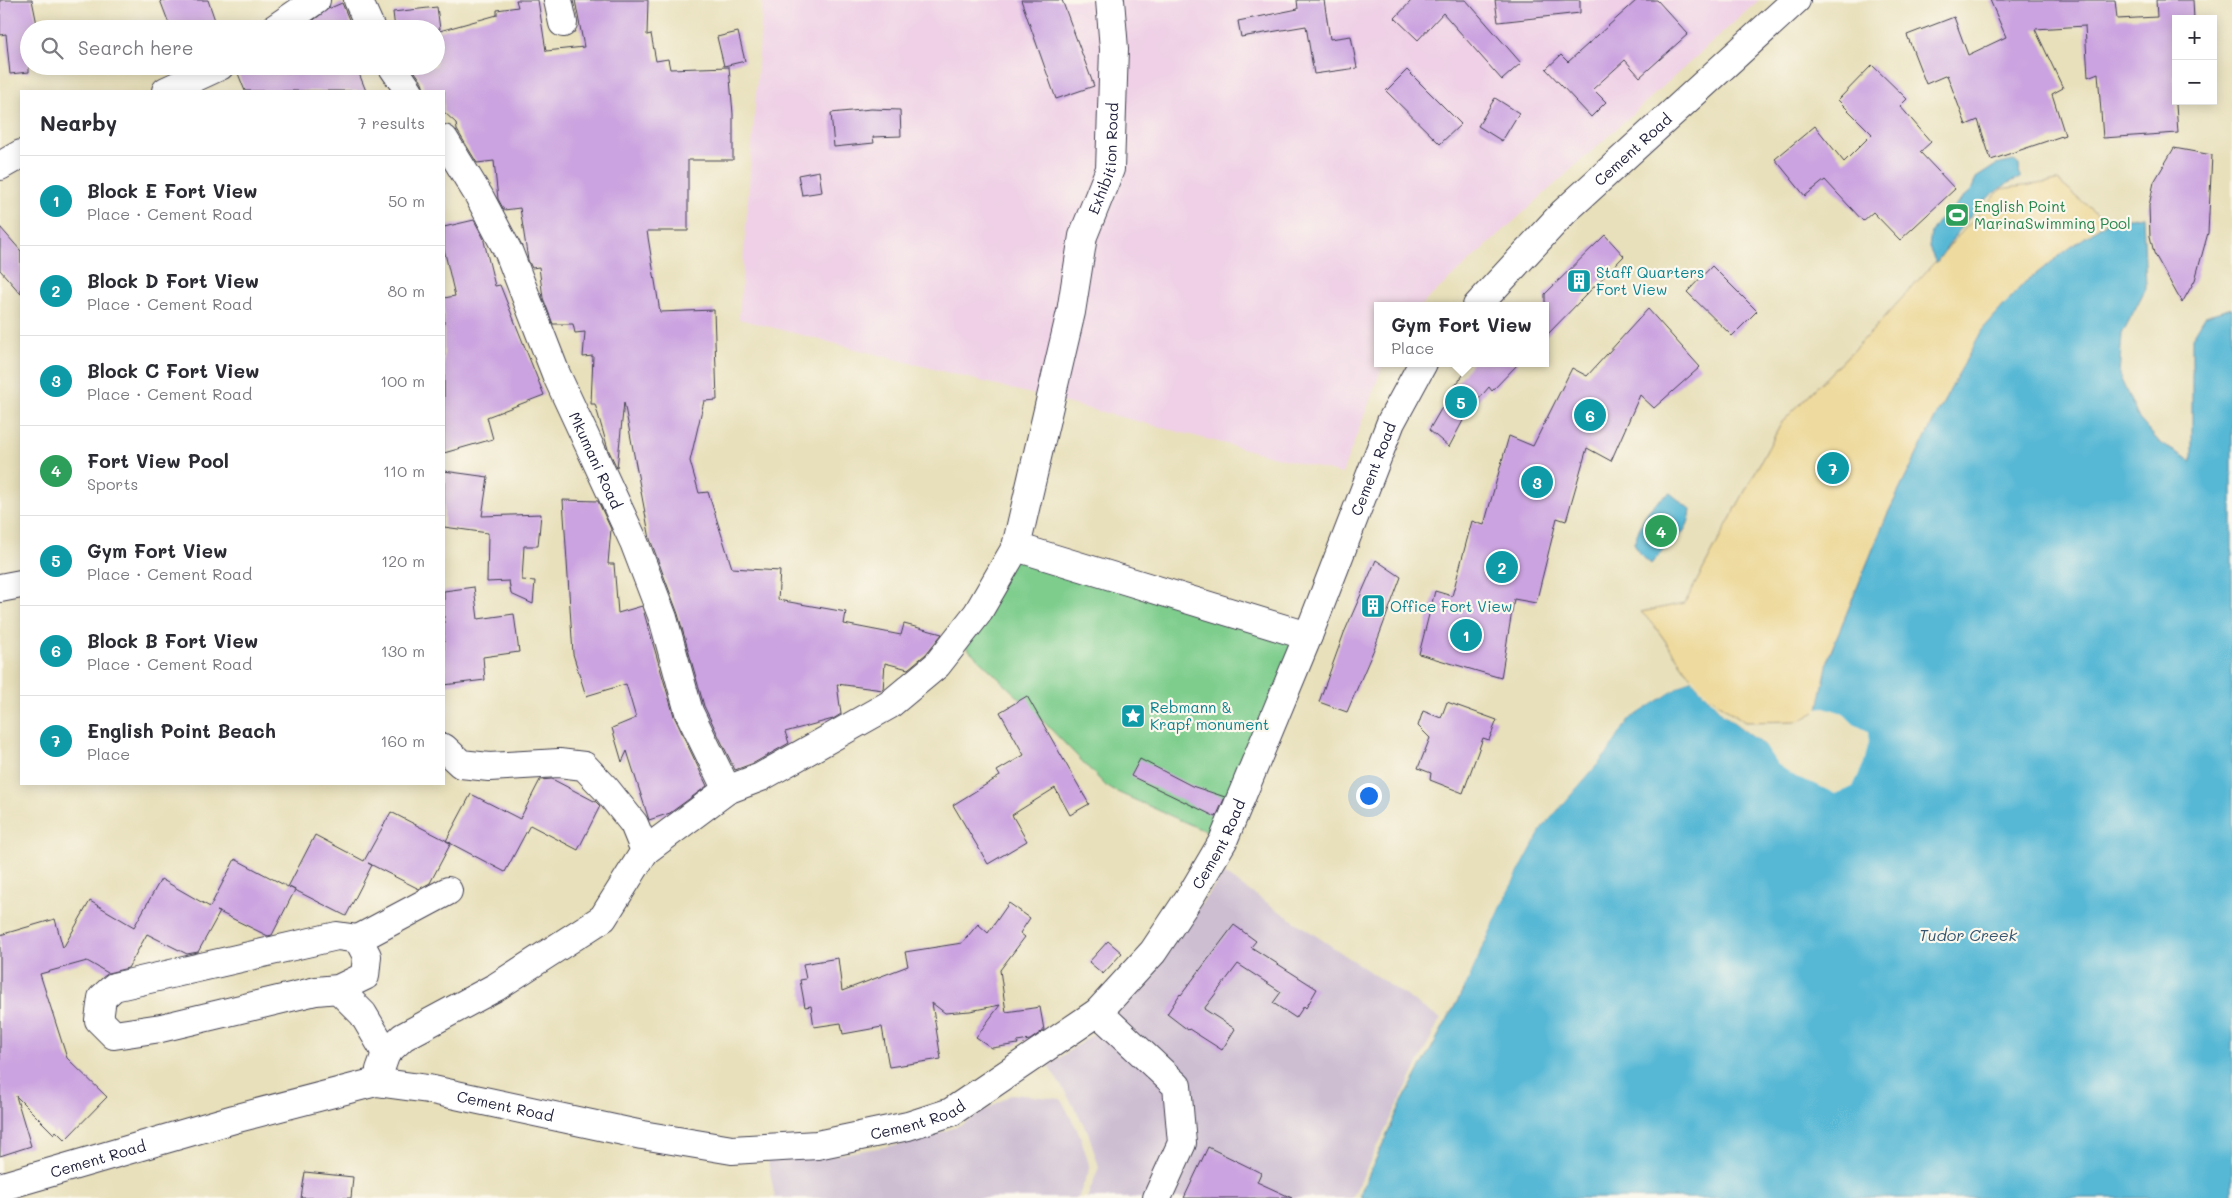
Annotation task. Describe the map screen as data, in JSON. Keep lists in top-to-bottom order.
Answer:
{
  "streets": {
    "street": ["Cement Road", "Exhibition Road", "Mkumani Road"]
  },
  "crossings": [
    ["Exhibition Road", "Mkumani Road"]
  ],
  "water": ["Tudor Creek"],
  "places": {
    "sports": ["English Point MarinaSwimming Pool"],
    "building": ["Staff Quarters Fort View", "Office Fort View"],
    "place": ["Rebmann & Krapf monument"]
  },
  "page": {
    "map_buttons": ["+", "−"],
    "search": "Search here",
    "heading": ["Nearby", "7 results"],
    "list": [
      {
        "mark": "1",
        "name": "Block E Fort View",
        "note": "Place · Cement Road",
        "value": "50 m"
      },
      {
        "mark": "2",
        "name": "Block D Fort View",
        "note": "Place · Cement Road",
        "value": "80 m"
      },
      {
        "mark": "3",
        "name": "Block C Fort View",
        "note": "Place · Cement Road",
        "value": "100 m"
      },
      {
        "mark": "4",
        "name": "Fort View Pool",
        "note": "Sports",
        "value": "110 m"
      },
      {
        "mark": "5",
        "name": "Gym Fort View",
        "note": "Place · Cement Road",
        "value": "120 m"
      },
      {
        "mark": "6",
        "name": "Block B Fort View",
        "note": "Place · Cement Road",
        "value": "130 m"
      },
      {
        "mark": "7",
        "name": "English Point Beach",
        "note": "Place",
        "value": "160 m"
      }
    ],
    "popup": ["Gym Fort View", "Place"],
    "pins": [
      "5",
      "6",
      "7",
      "3",
      "4",
      "2",
      "1"
    ]
  }
}
